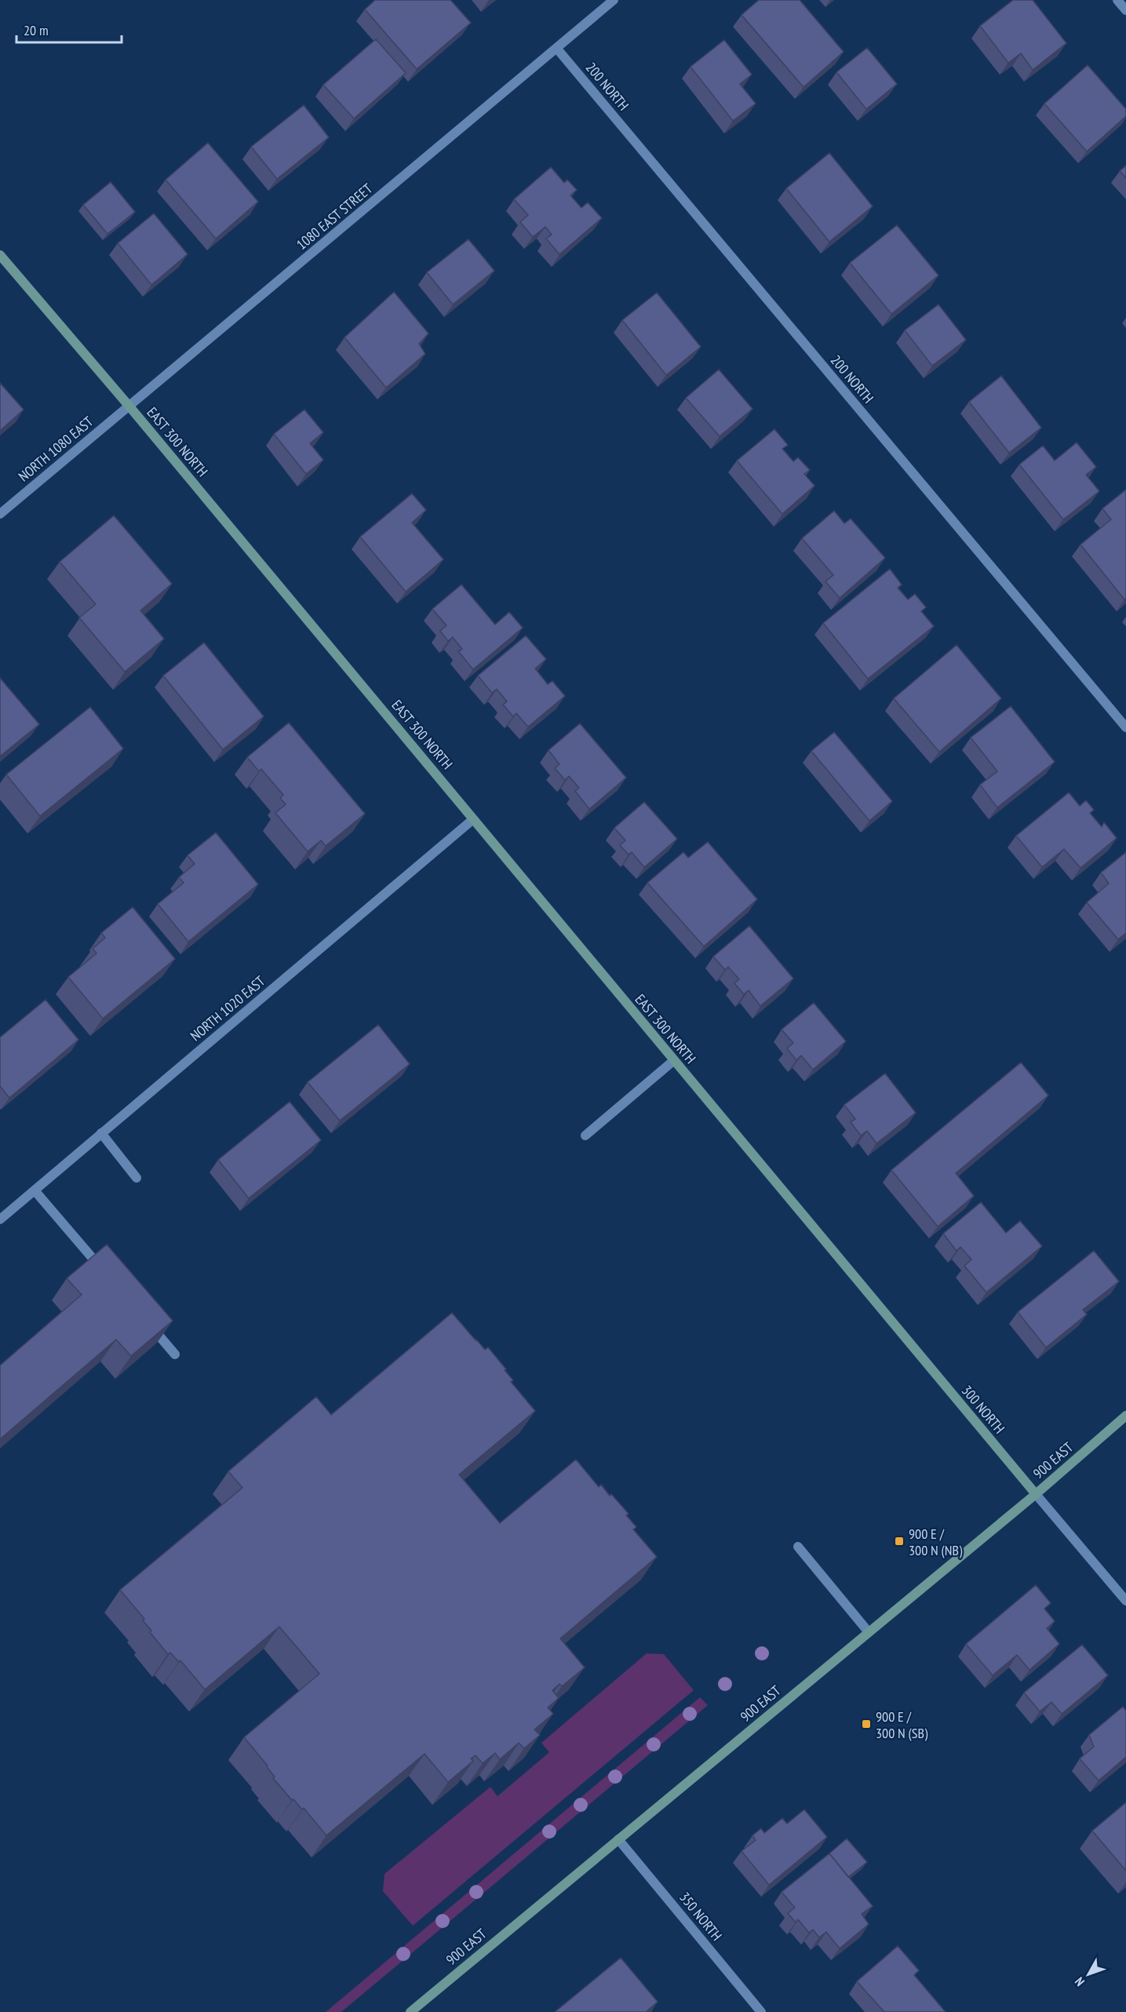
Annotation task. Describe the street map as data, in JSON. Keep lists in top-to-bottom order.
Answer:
{
  "streets": {
    "street": [
      "200 NORTH",
      "1080 EAST STREET",
      "EAST 300 NORTH",
      "NORTH 1080 EAST",
      "NORTH 1020 EAST",
      "300 NORTH",
      "900 EAST",
      "350 NORTH"
    ]
  },
  "crossings": [
    ["200 NORTH", "1080 EAST STREET"],
    ["1080 EAST STREET", "EAST 300 NORTH"],
    ["1080 EAST STREET", "NORTH 1080 EAST"],
    ["EAST 300 NORTH", "NORTH 1080 EAST"],
    ["EAST 300 NORTH", "NORTH 1020 EAST"],
    ["EAST 300 NORTH", "300 NORTH"],
    ["300 NORTH", "900 EAST"],
    ["900 EAST", "350 NORTH"]
  ],
  "places": {
    "transit": ["900 E / 300 N (NB)", "900 E / 300 N (SB)"]
  },
  "scale_bar": "20 m",
  "north": "bottom left"
}
